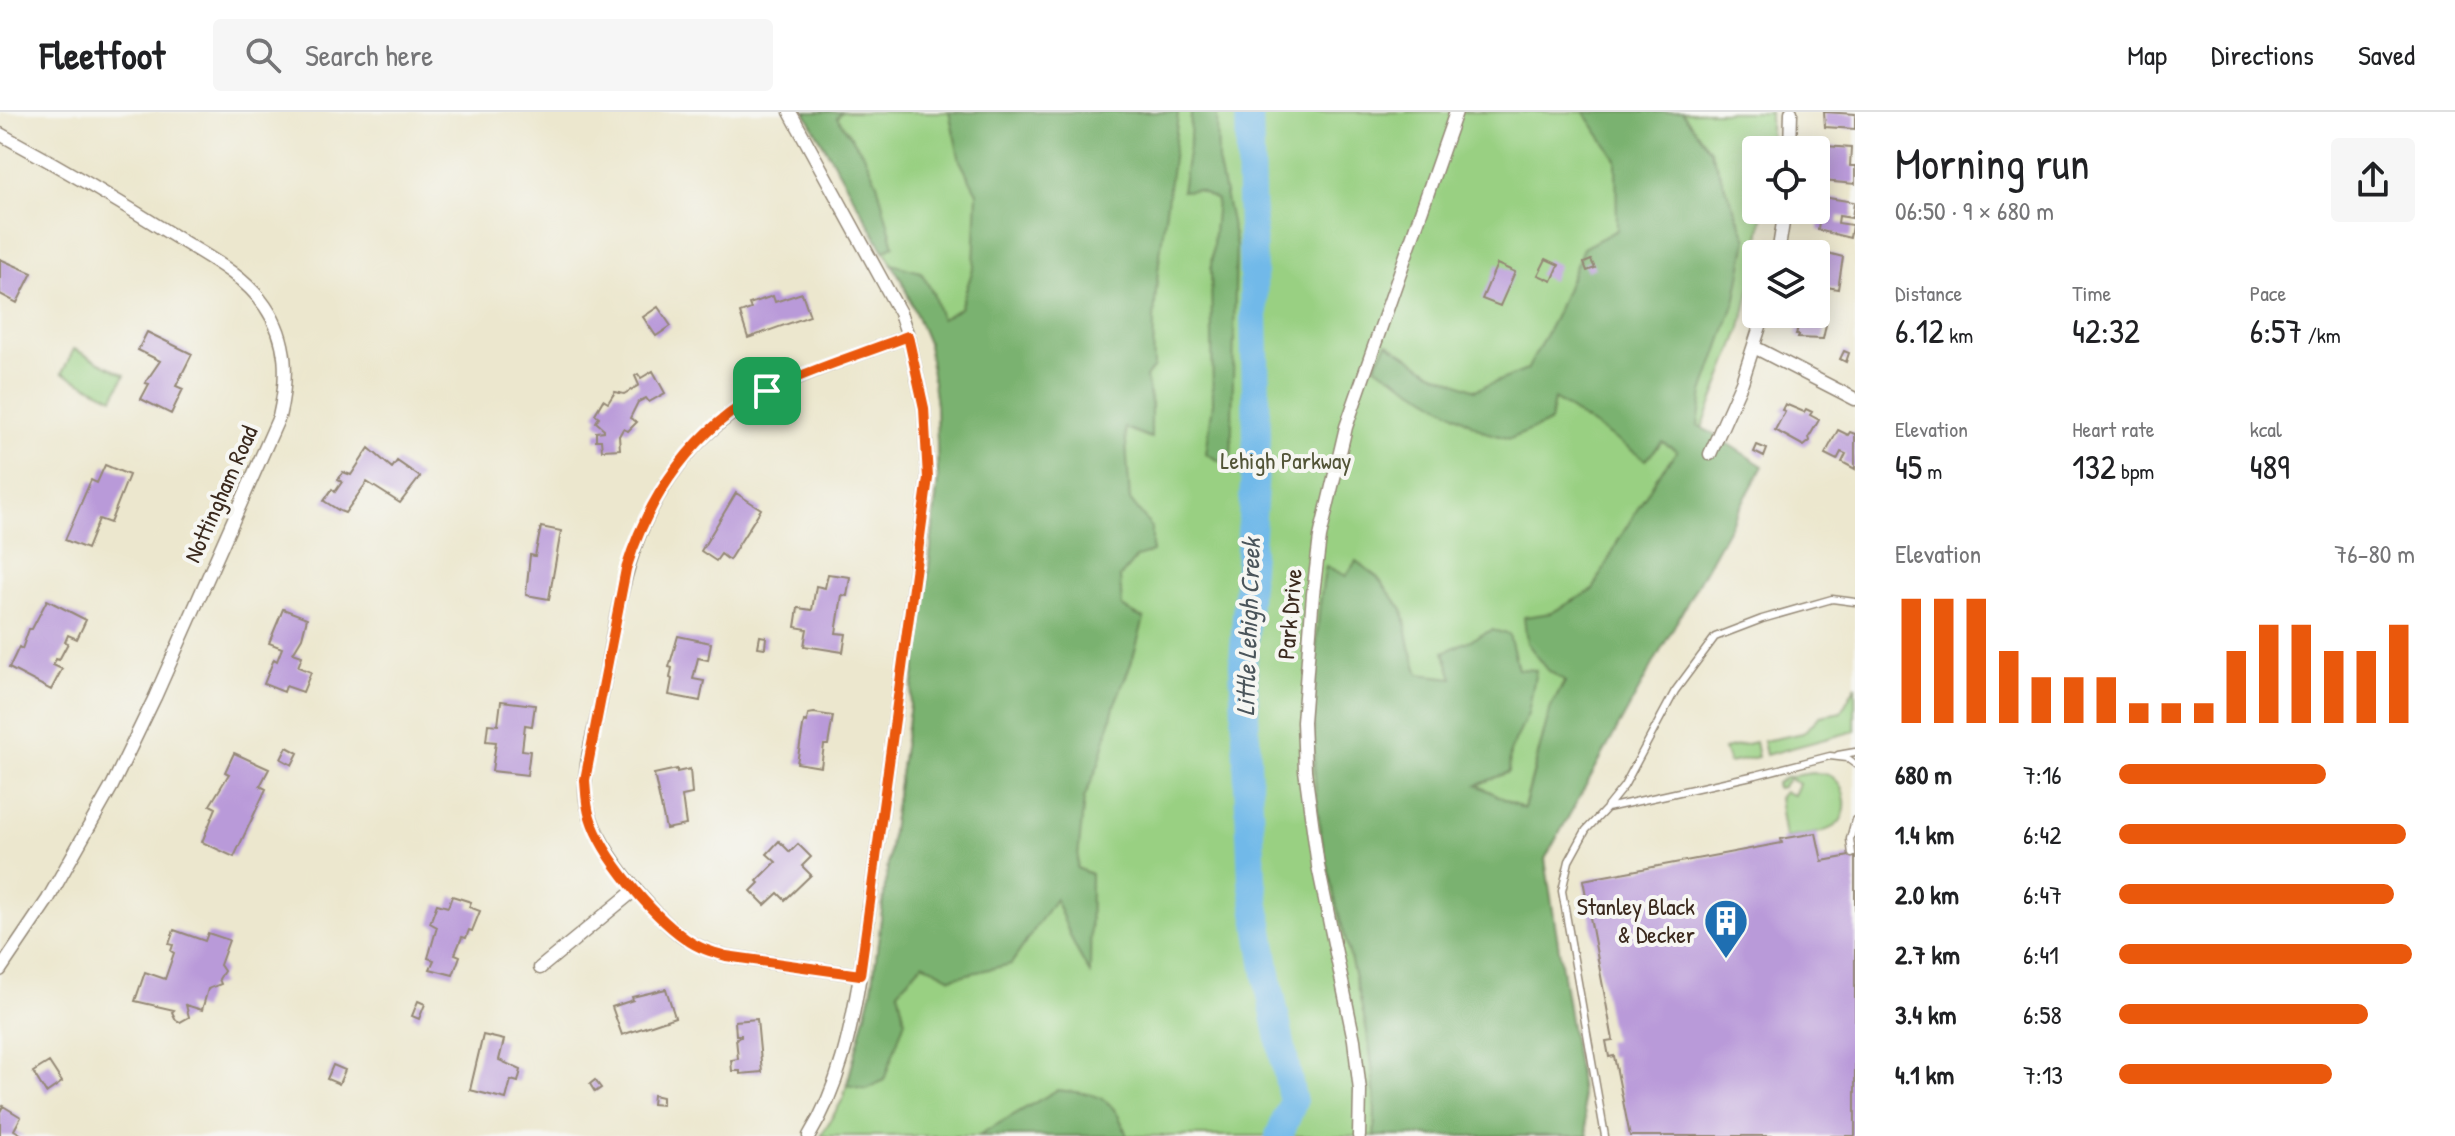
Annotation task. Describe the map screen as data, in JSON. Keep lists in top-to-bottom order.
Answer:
{
  "streets": {
    "street": ["Nottingham Road", "Park Drive"]
  },
  "water": ["Little Lehigh Creek"],
  "parks": ["Lehigh Parkway"],
  "places": {
    "building": ["Stanley Black & Decker"]
  },
  "page": {
    "header": "Fleetfoot",
    "search": "Search here",
    "nav": ["Map", "Directions", "Saved"],
    "heading": ["Morning run", "06:50 · 9 × 680 m"],
    "stats": [
      ["Distance", "6.12 km"],
      ["Time", "42:32"],
      ["Pace", "6:57 /km"],
      ["Elevation", "45 m"],
      ["Heart rate", "132 bpm"],
      ["kcal", "489"]
    ],
    "chart": ["Elevation", "76–80 m"],
    "list": [
      {
        "name": "680 m",
        "note": "7:16"
      },
      {
        "name": "1.4 km",
        "note": "6:42"
      },
      {
        "name": "2.0 km",
        "note": "6:47"
      },
      {
        "name": "2.7 km",
        "note": "6:41"
      },
      {
        "name": "3.4 km",
        "note": "6:58"
      },
      {
        "name": "4.1 km",
        "note": "7:13"
      }
    ]
  }
}
